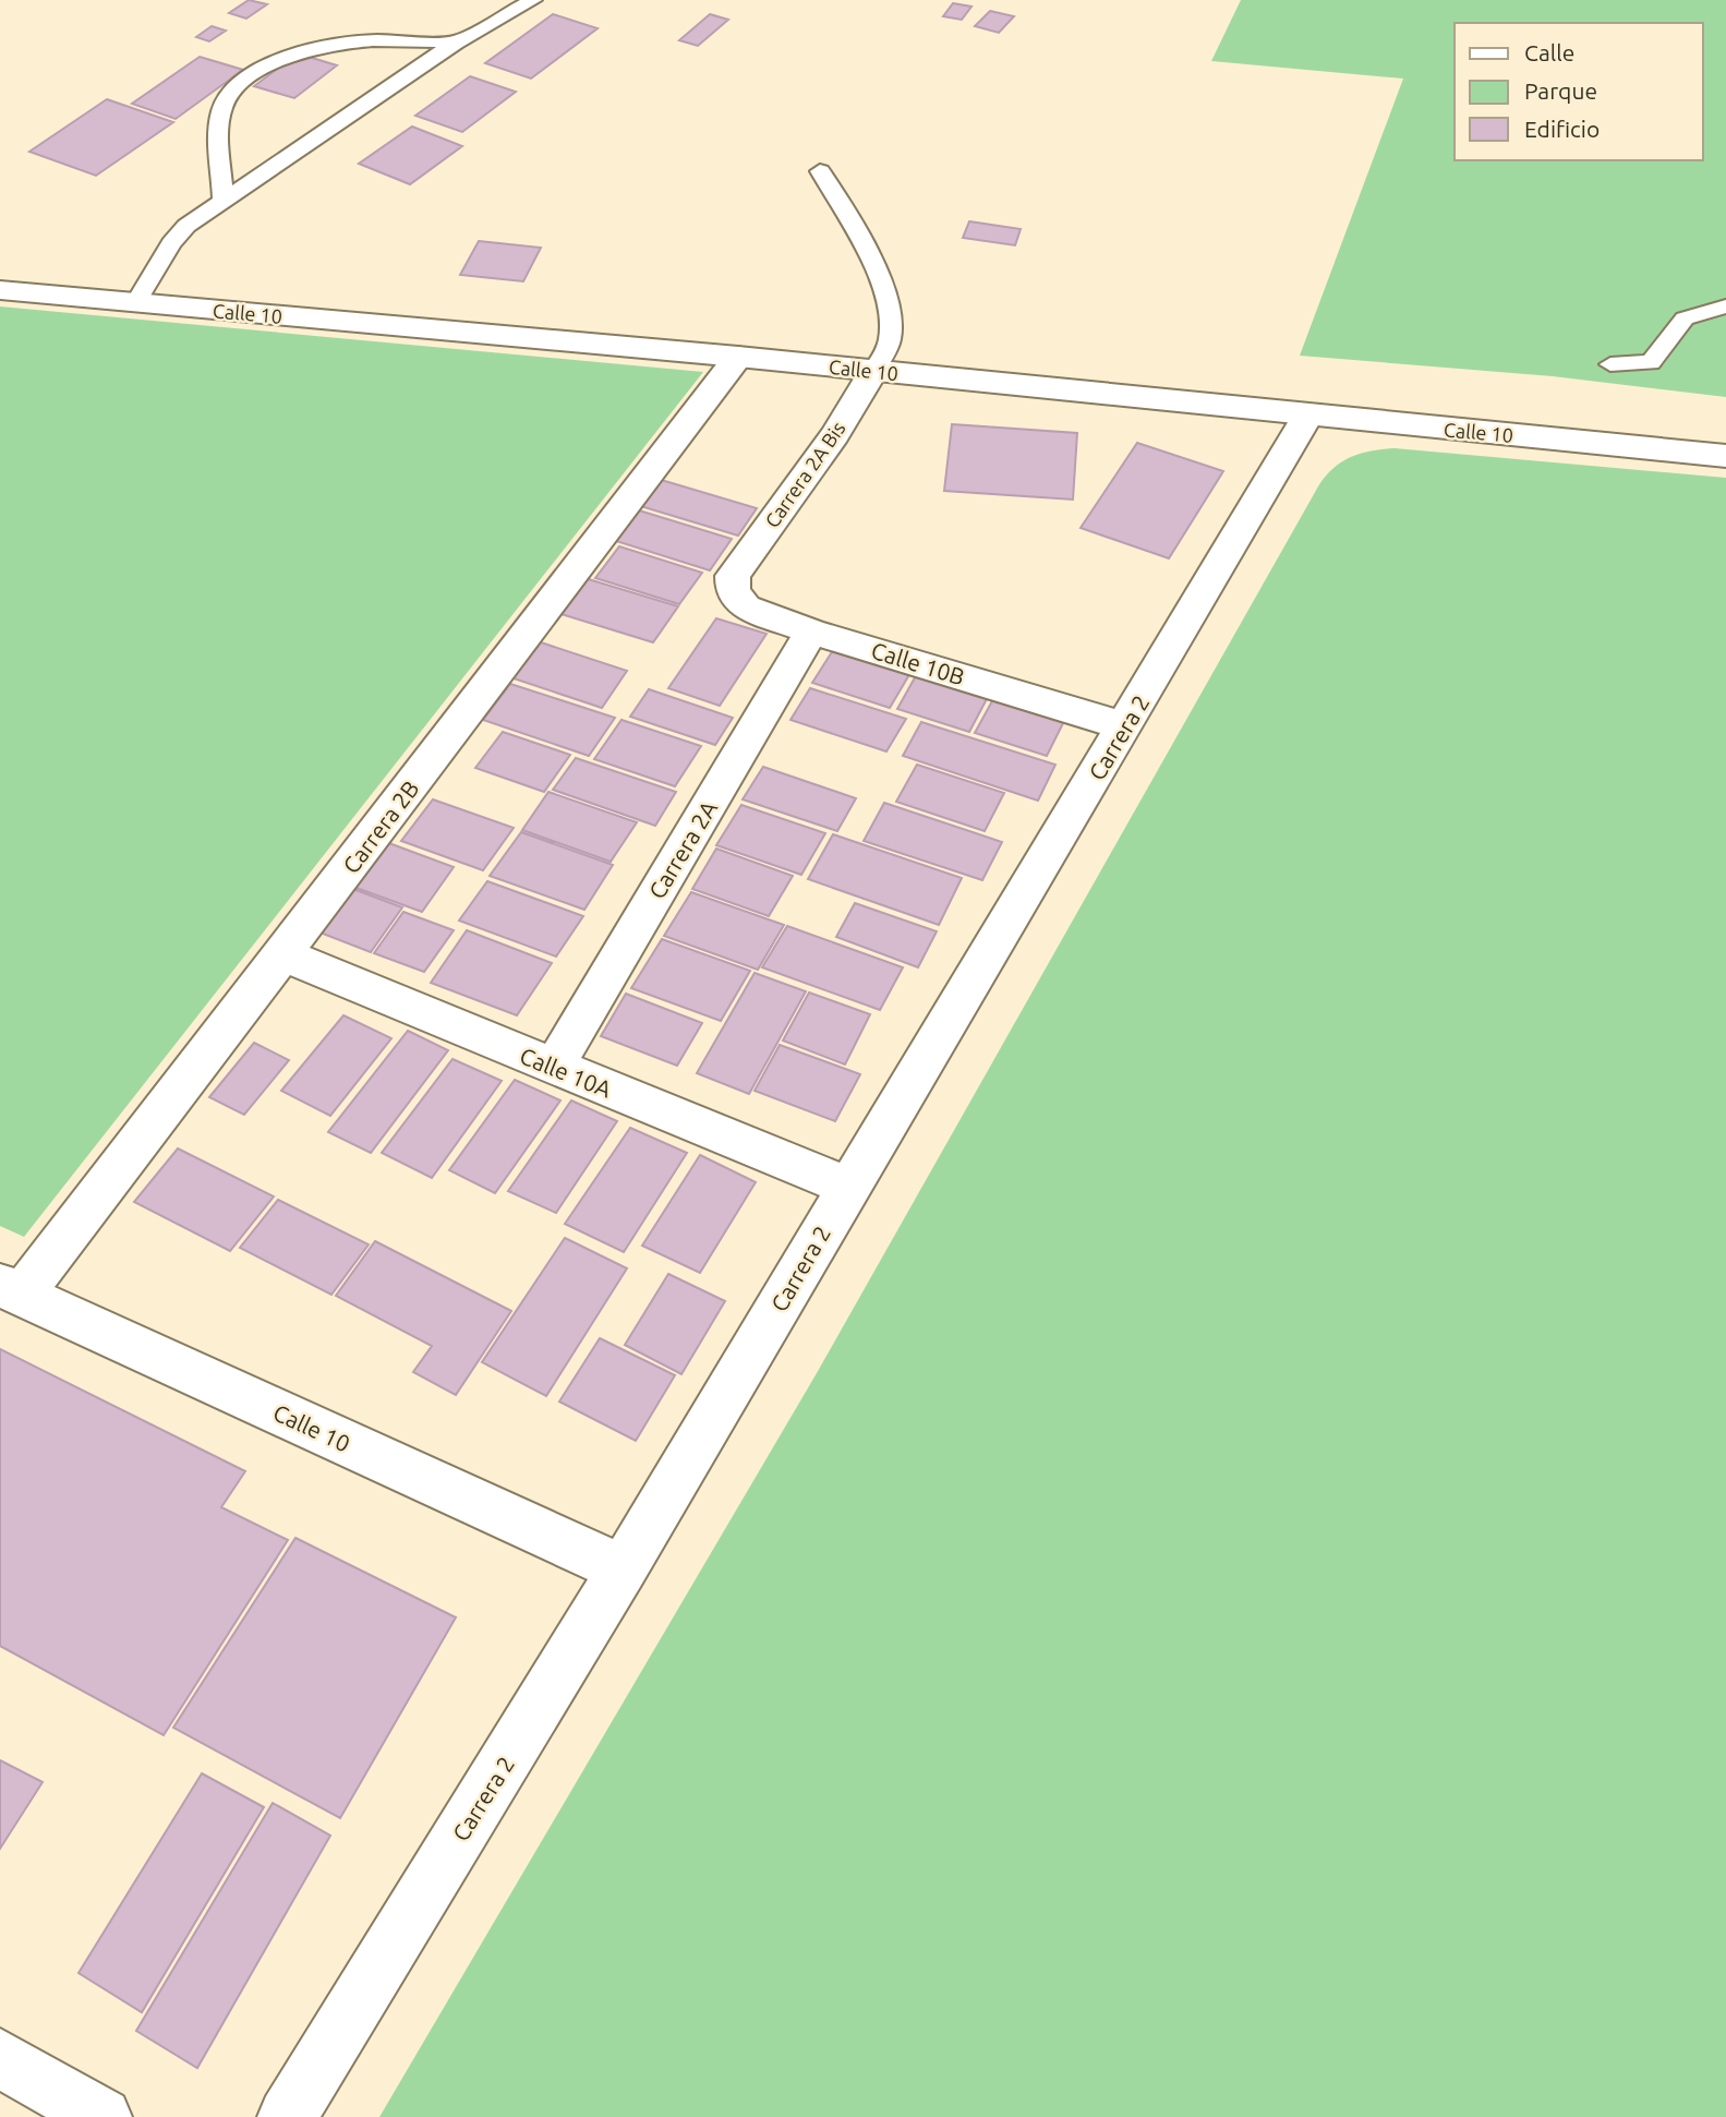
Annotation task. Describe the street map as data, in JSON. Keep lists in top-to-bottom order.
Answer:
{
  "streets": {
    "street": [
      "Calle 10",
      "Carrera 2A Bis",
      "Calle 10B",
      "Carrera 2",
      "Carrera 2B",
      "Carrera 2A",
      "Calle 10A"
    ]
  },
  "crossings": [
    ["Calle 10", "Carrera 2A Bis"],
    ["Calle 10", "Carrera 2"],
    ["Calle 10", "Carrera 2B"],
    ["Carrera 2A Bis", "Calle 10B"],
    ["Calle 10B", "Carrera 2"],
    ["Calle 10B", "Carrera 2A"],
    ["Carrera 2", "Calle 10A"],
    ["Carrera 2B", "Calle 10A"],
    ["Carrera 2A", "Calle 10A"]
  ],
  "legend": ["Calle", "Parque", "Edificio"]
}
